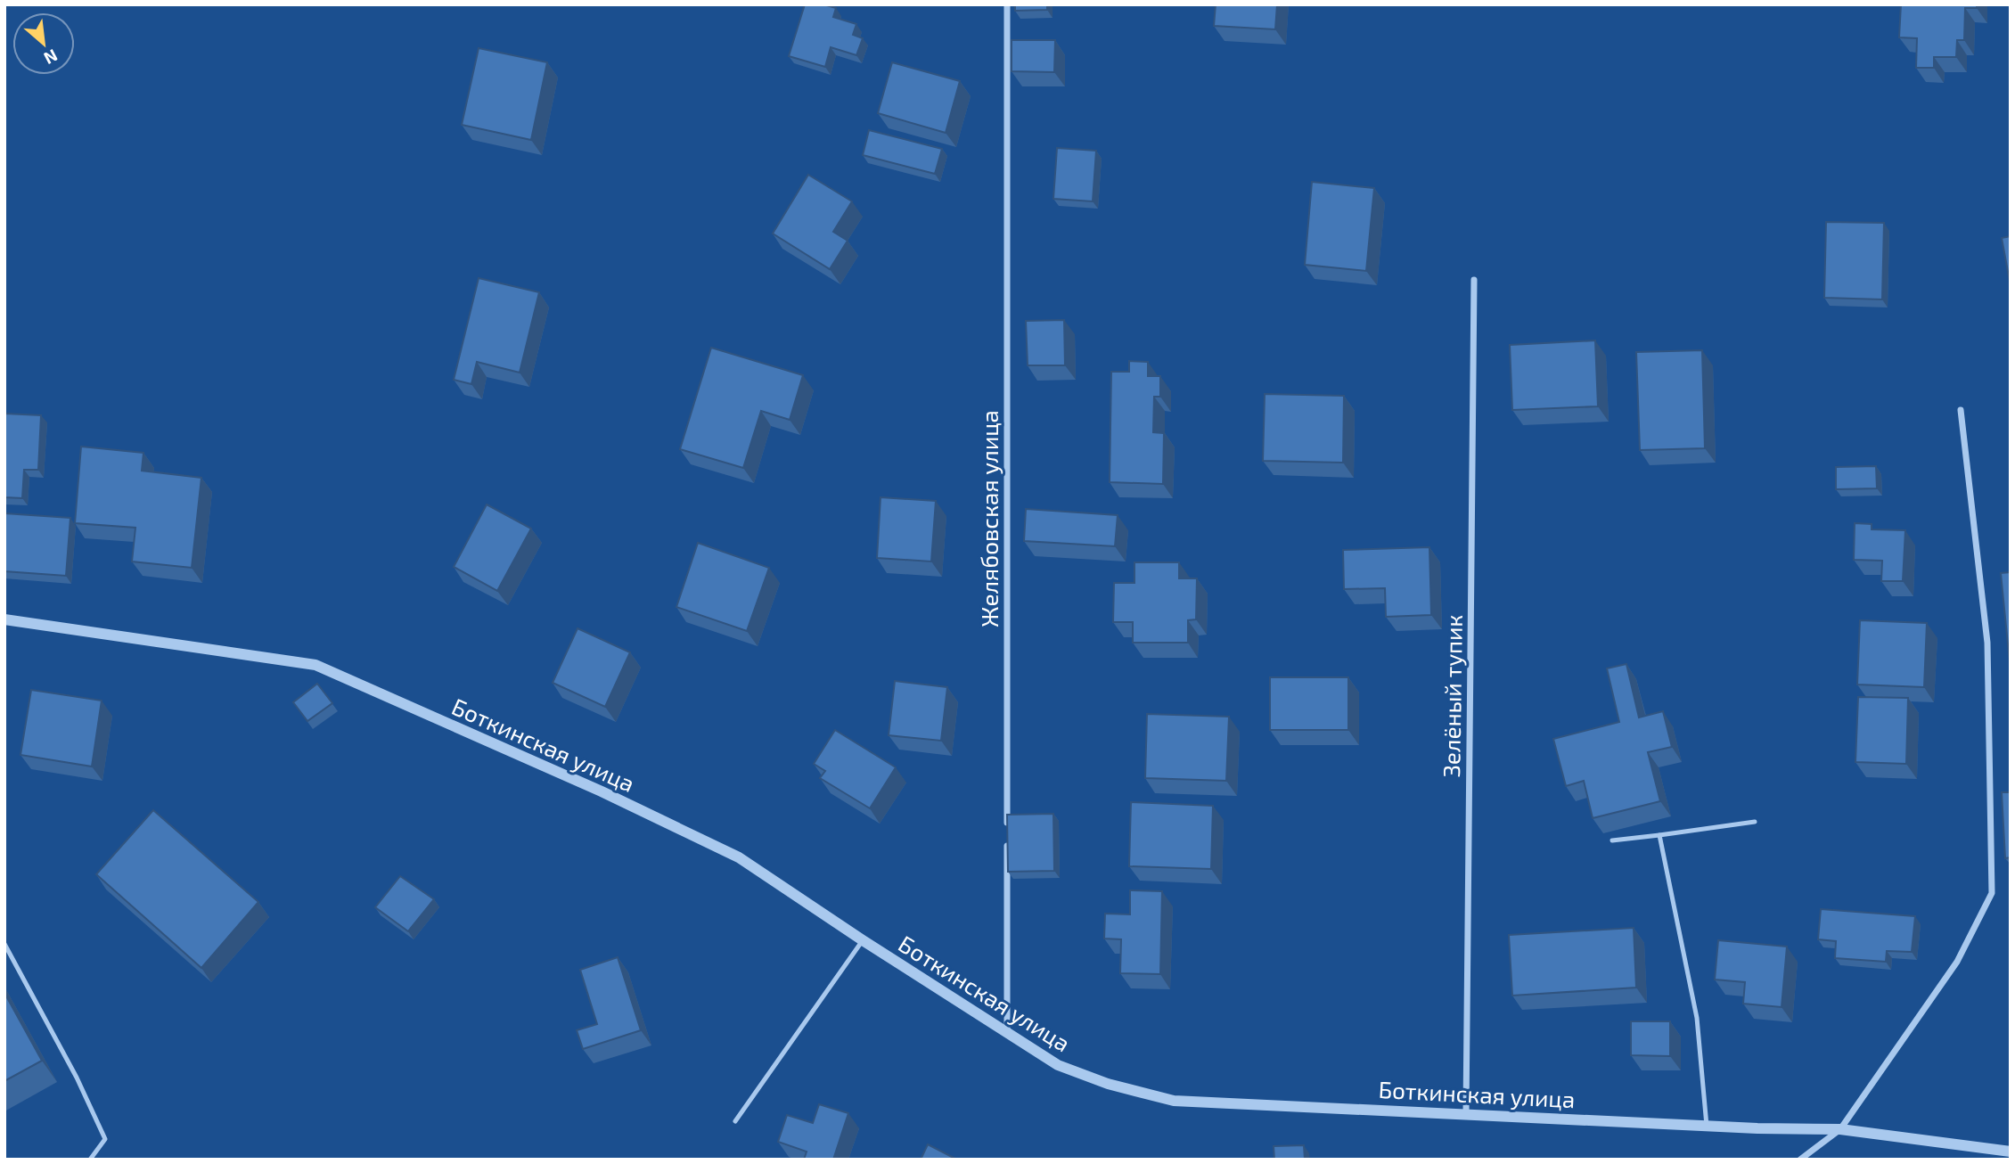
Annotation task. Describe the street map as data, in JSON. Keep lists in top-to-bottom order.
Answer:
{
  "streets": {
    "street": ["Желябовская улица", "Зелёный тупик", "Боткинская улица"]
  },
  "crossings": [
    ["Желябовская улица", "Боткинская улица"],
    ["Зелёный тупик", "Боткинская улица"]
  ],
  "north": "bottom right"
}
